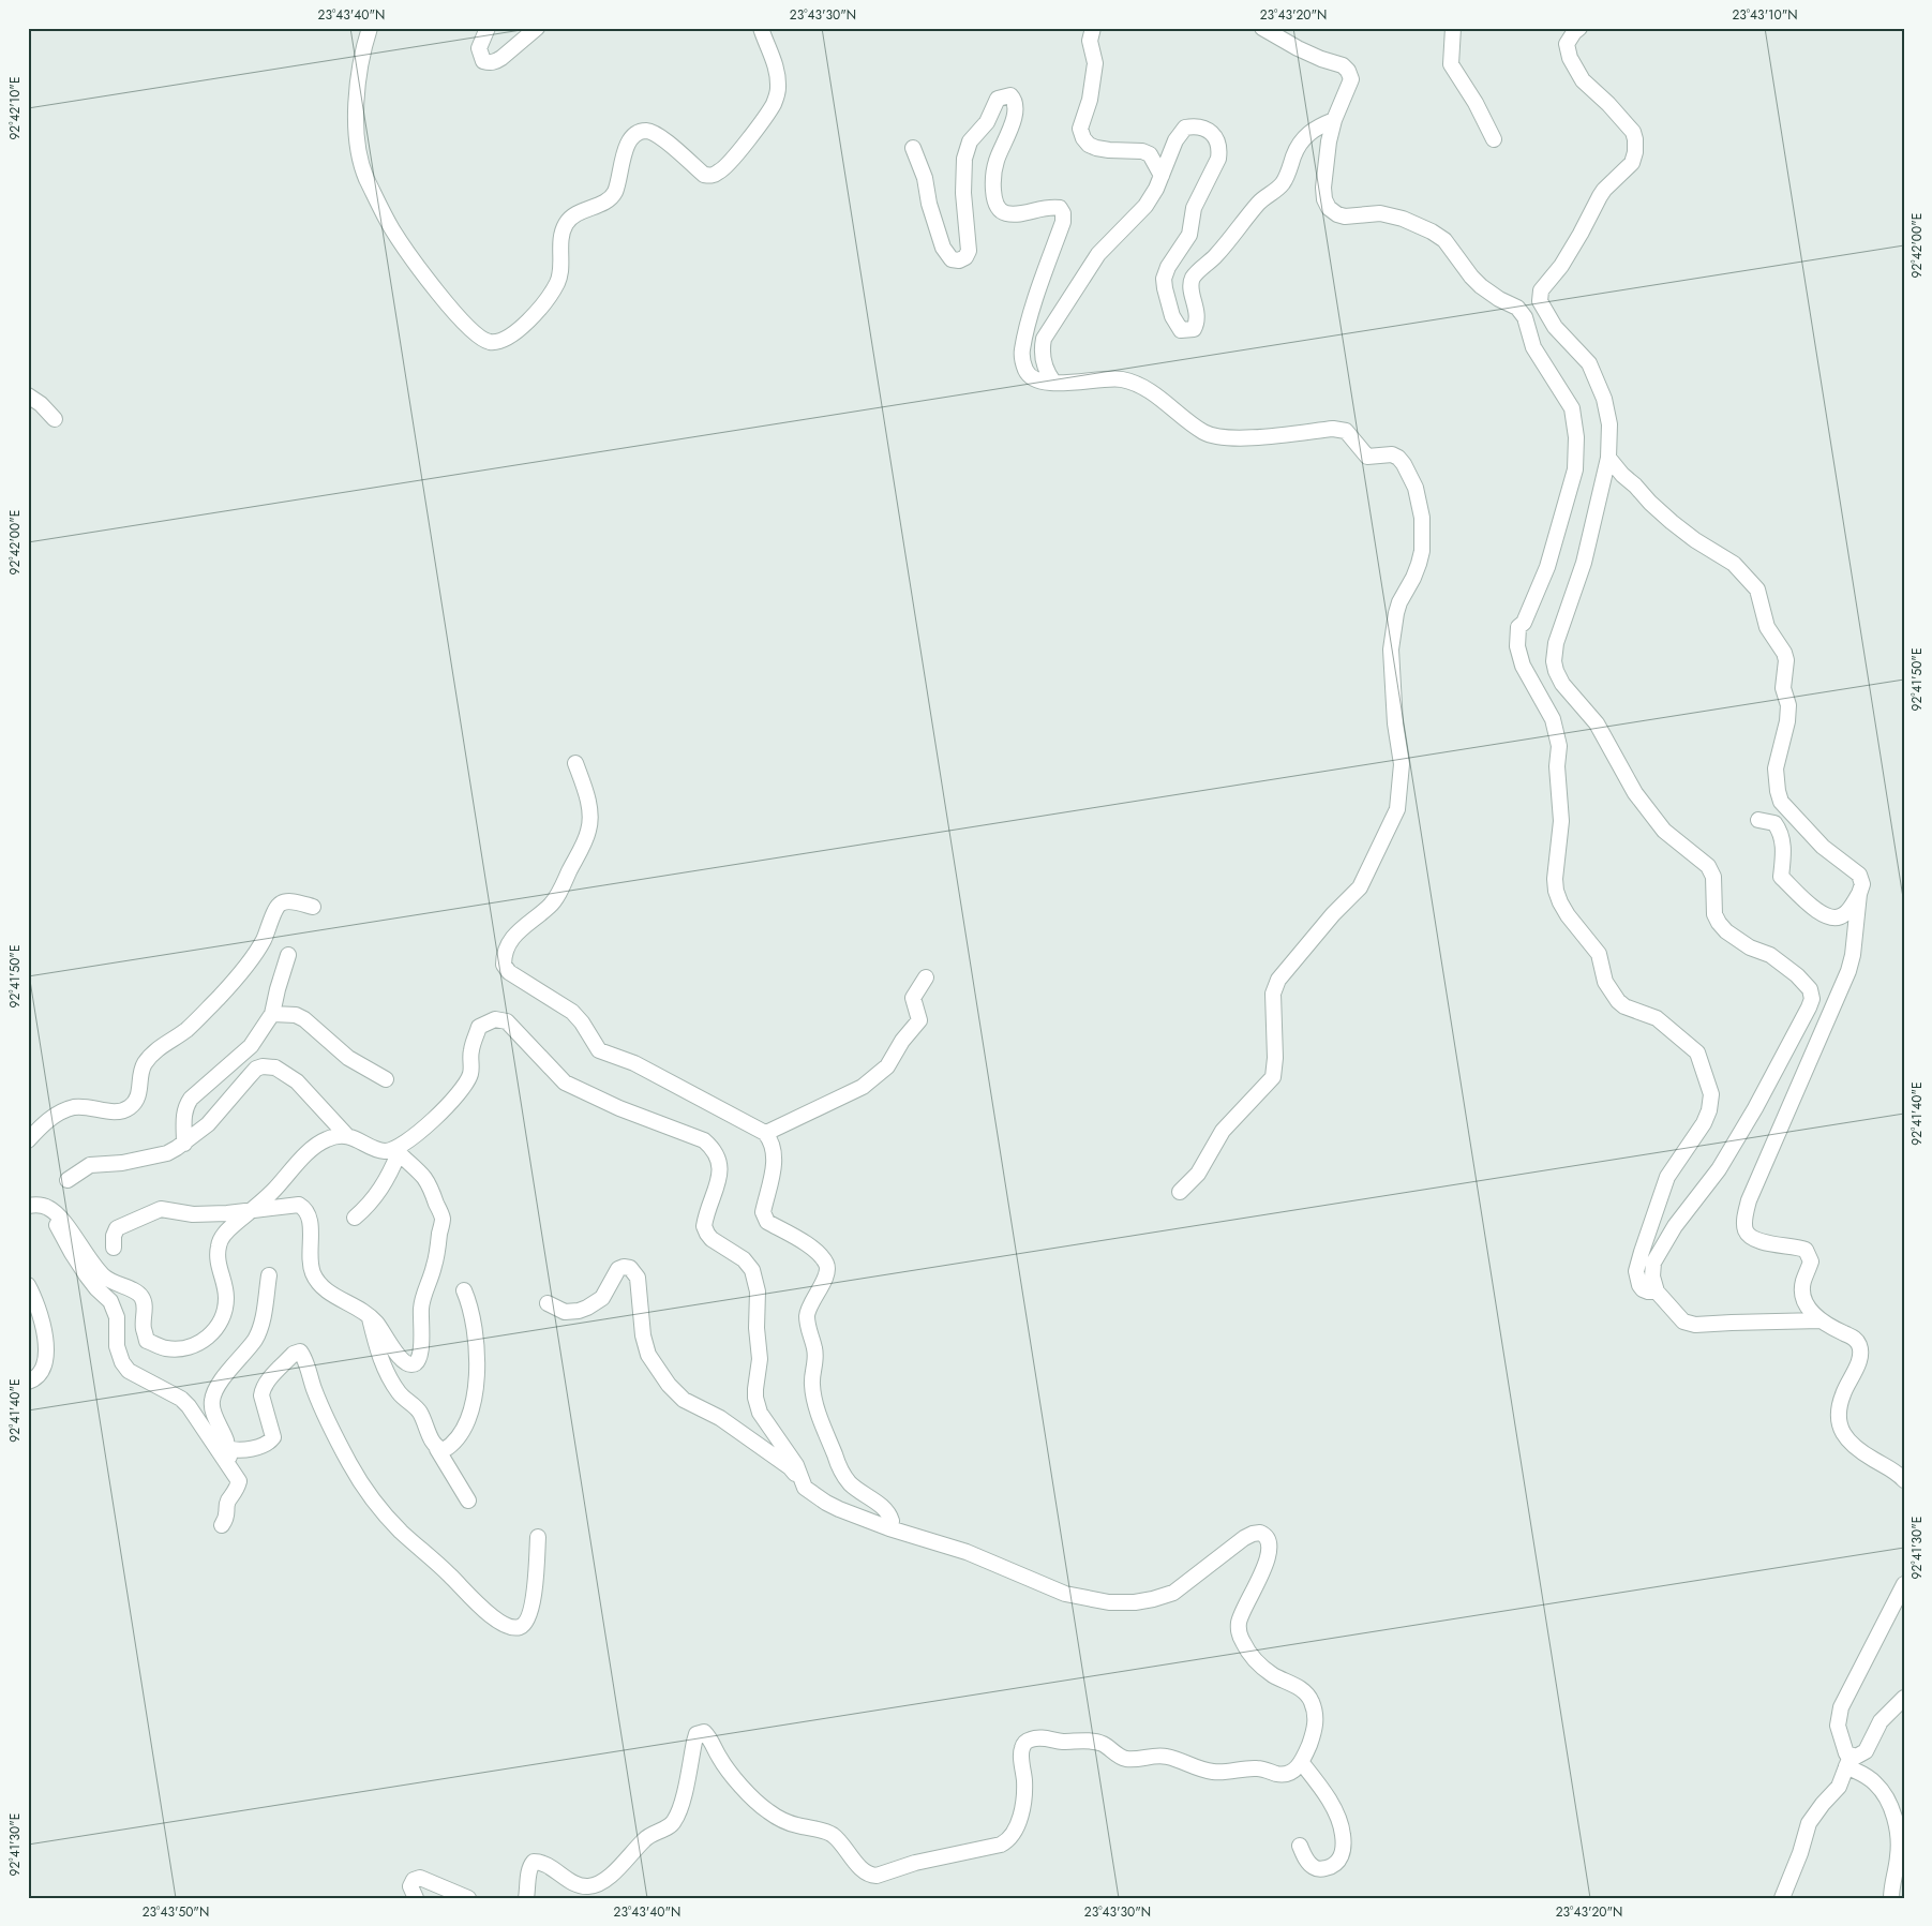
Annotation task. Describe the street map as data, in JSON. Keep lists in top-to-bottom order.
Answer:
{
  "coordinates": [
    "23°43'40\"N",
    "23°43'30\"N",
    "23°43'20\"N",
    "23°43'10\"N",
    "92°42'10\"E",
    "92°42'00\"E",
    "92°41'50\"E",
    "92°41'40\"E",
    "92°41'30\"E",
    "23°43'50\"N"
  ]
}
